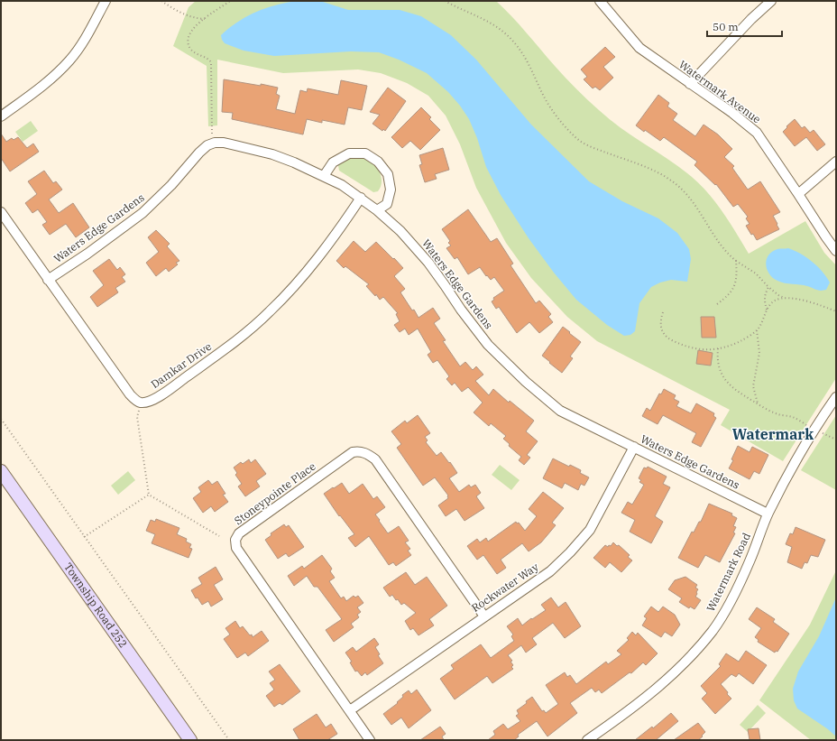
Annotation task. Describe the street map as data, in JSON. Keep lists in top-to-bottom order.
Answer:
{
  "streets": {
    "street": [
      "Watermark Avenue",
      "Waters Edge Gardens",
      "Damkar Drive",
      "Stoneypointe Place",
      "Watermark Road",
      "Rockwater Way",
      "Township Road 252"
    ]
  },
  "crossings": [
    ["Waters Edge Gardens", "Damkar Drive"],
    ["Waters Edge Gardens", "Watermark Road"],
    ["Waters Edge Gardens", "Rockwater Way"],
    ["Stoneypointe Place", "Rockwater Way"]
  ],
  "districts": ["Watermark"],
  "scale_bar": "50 m"
}
